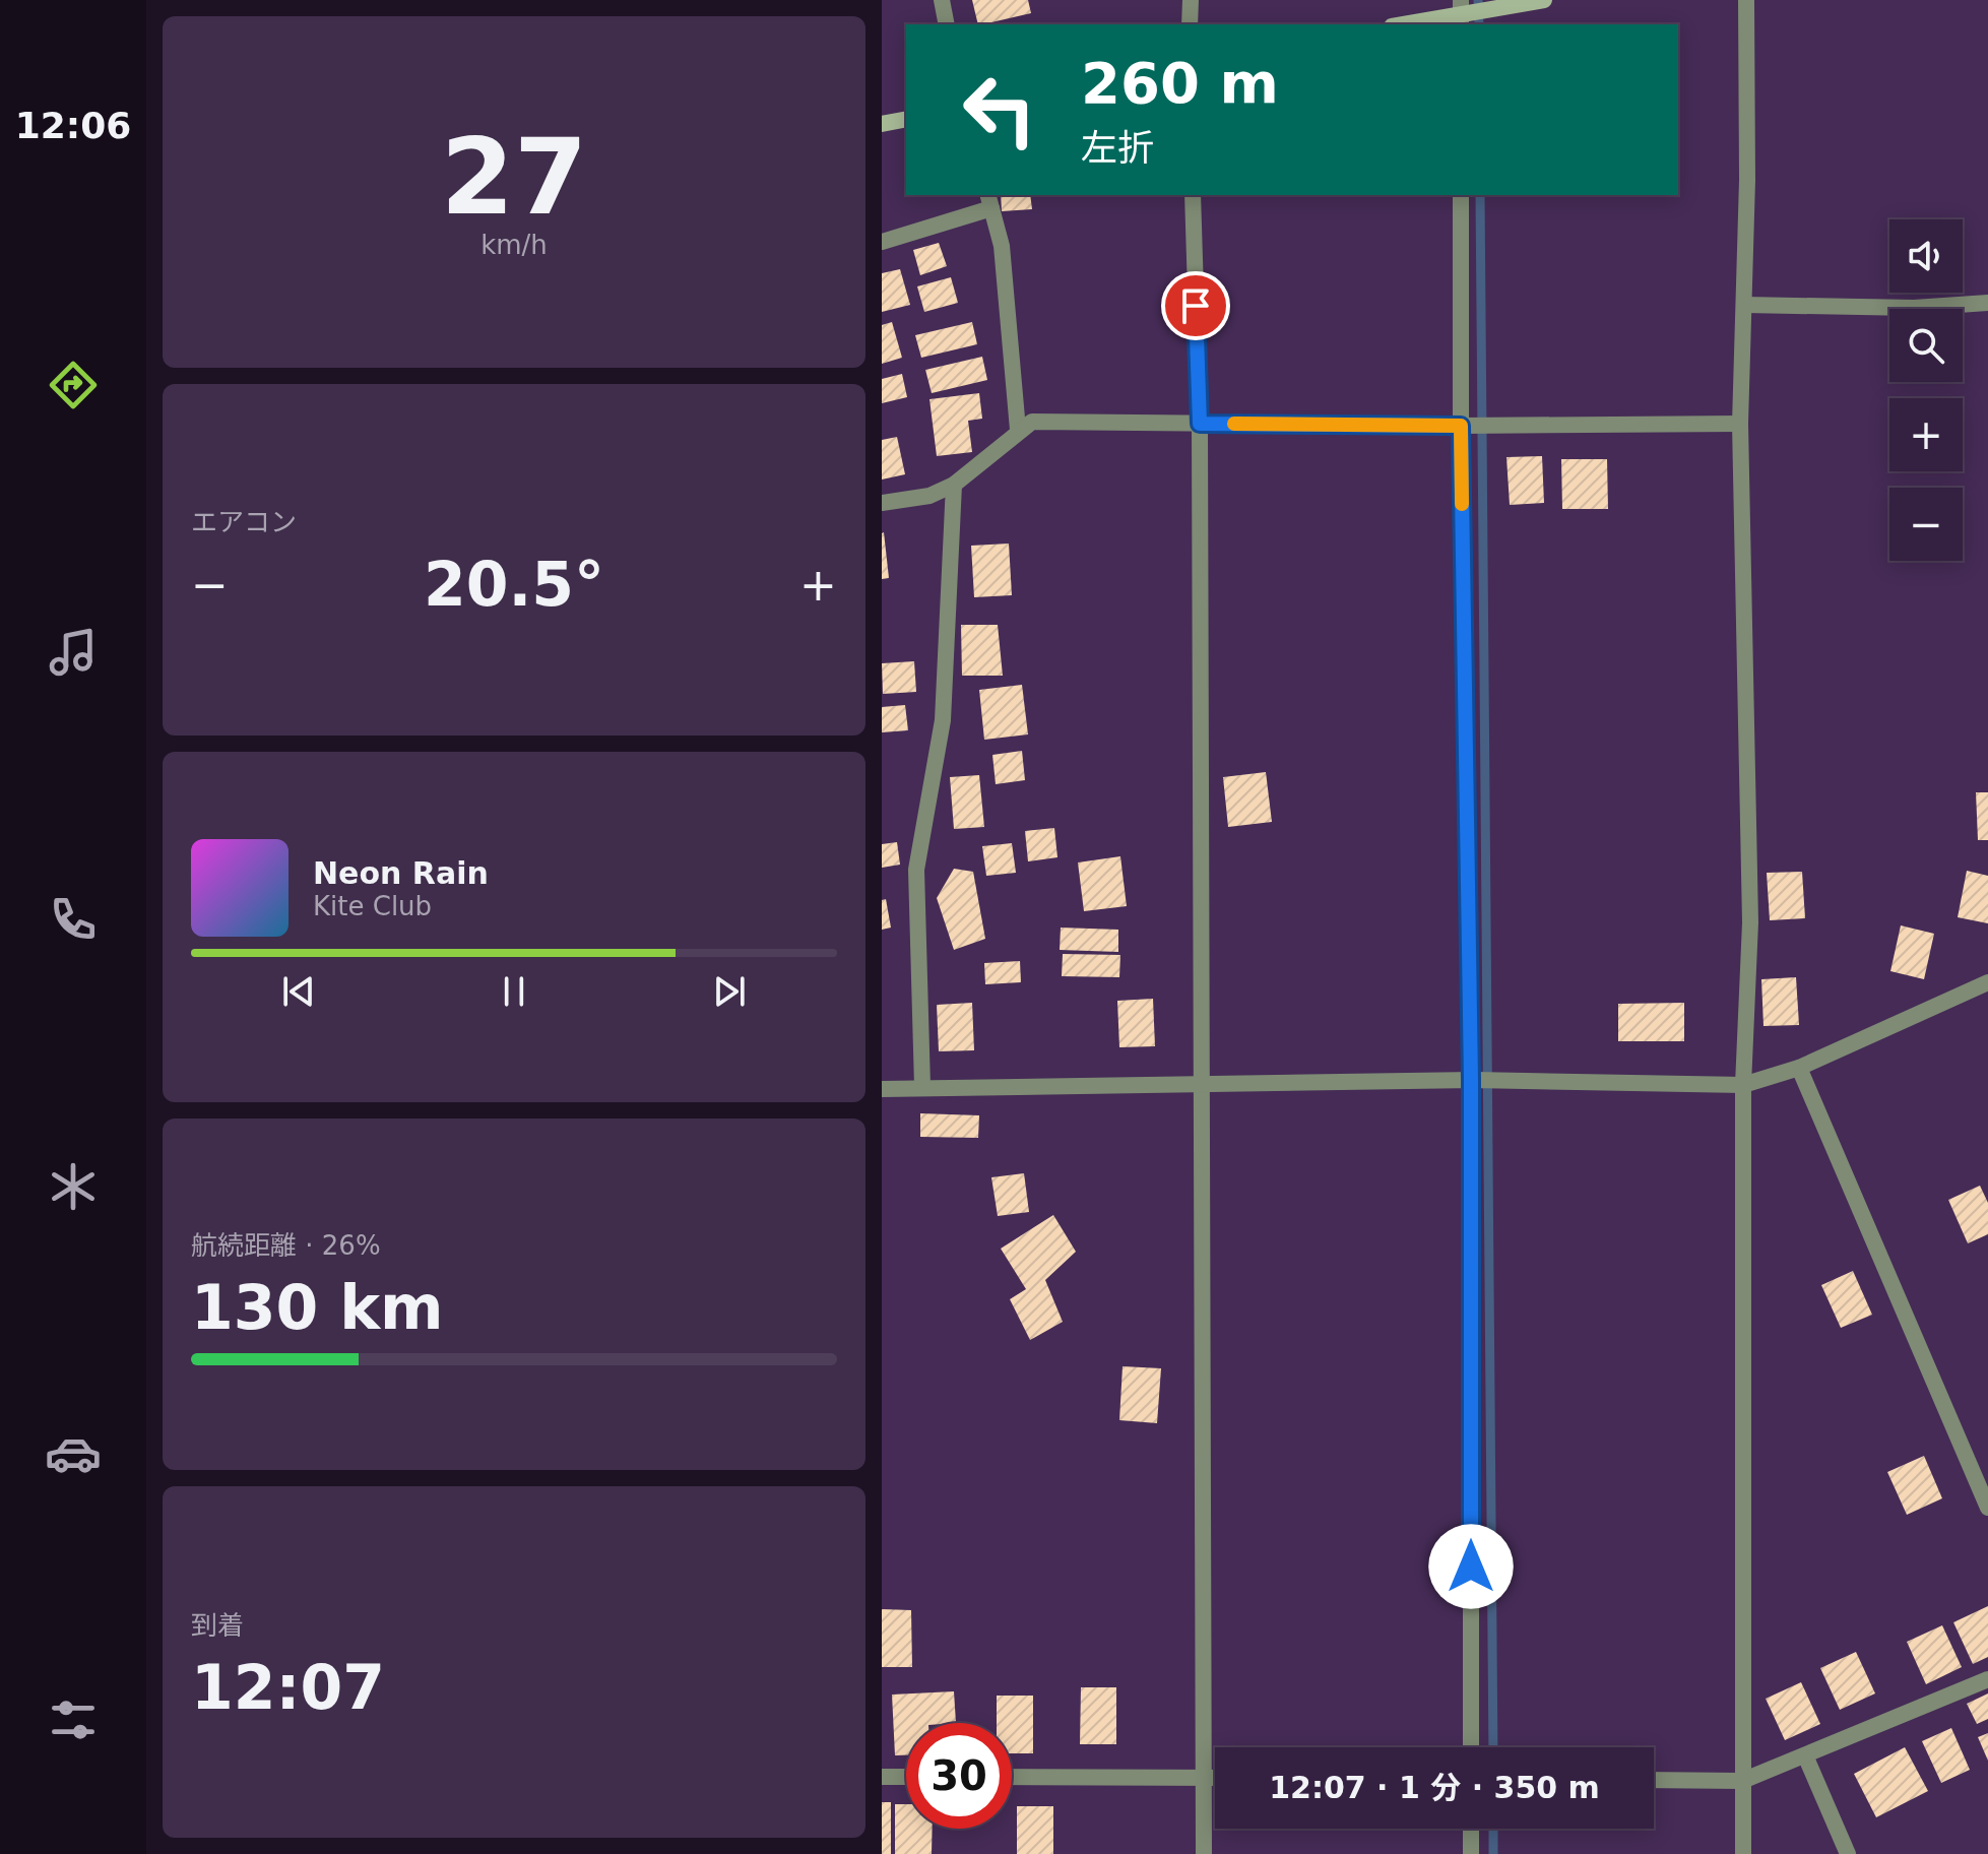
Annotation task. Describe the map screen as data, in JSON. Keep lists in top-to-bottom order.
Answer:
{
  "page": {
    "tabs": "12:06",
    "tile": [
      ["27", "km/h"],
      "エアコン",
      ["航続距離 · 26%", "130 km"],
      ["到着", "12:07"]
    ],
    "turn": ["260 m", "左折"],
    "map_buttons": ["+", "−"],
    "heat": ["−", "20.5°", "+"],
    "song": ["Neon Rain", "Kite Club"],
    "limit": "30",
    "trip": "12:07 · 1 分 · 350 m"
  }
}
